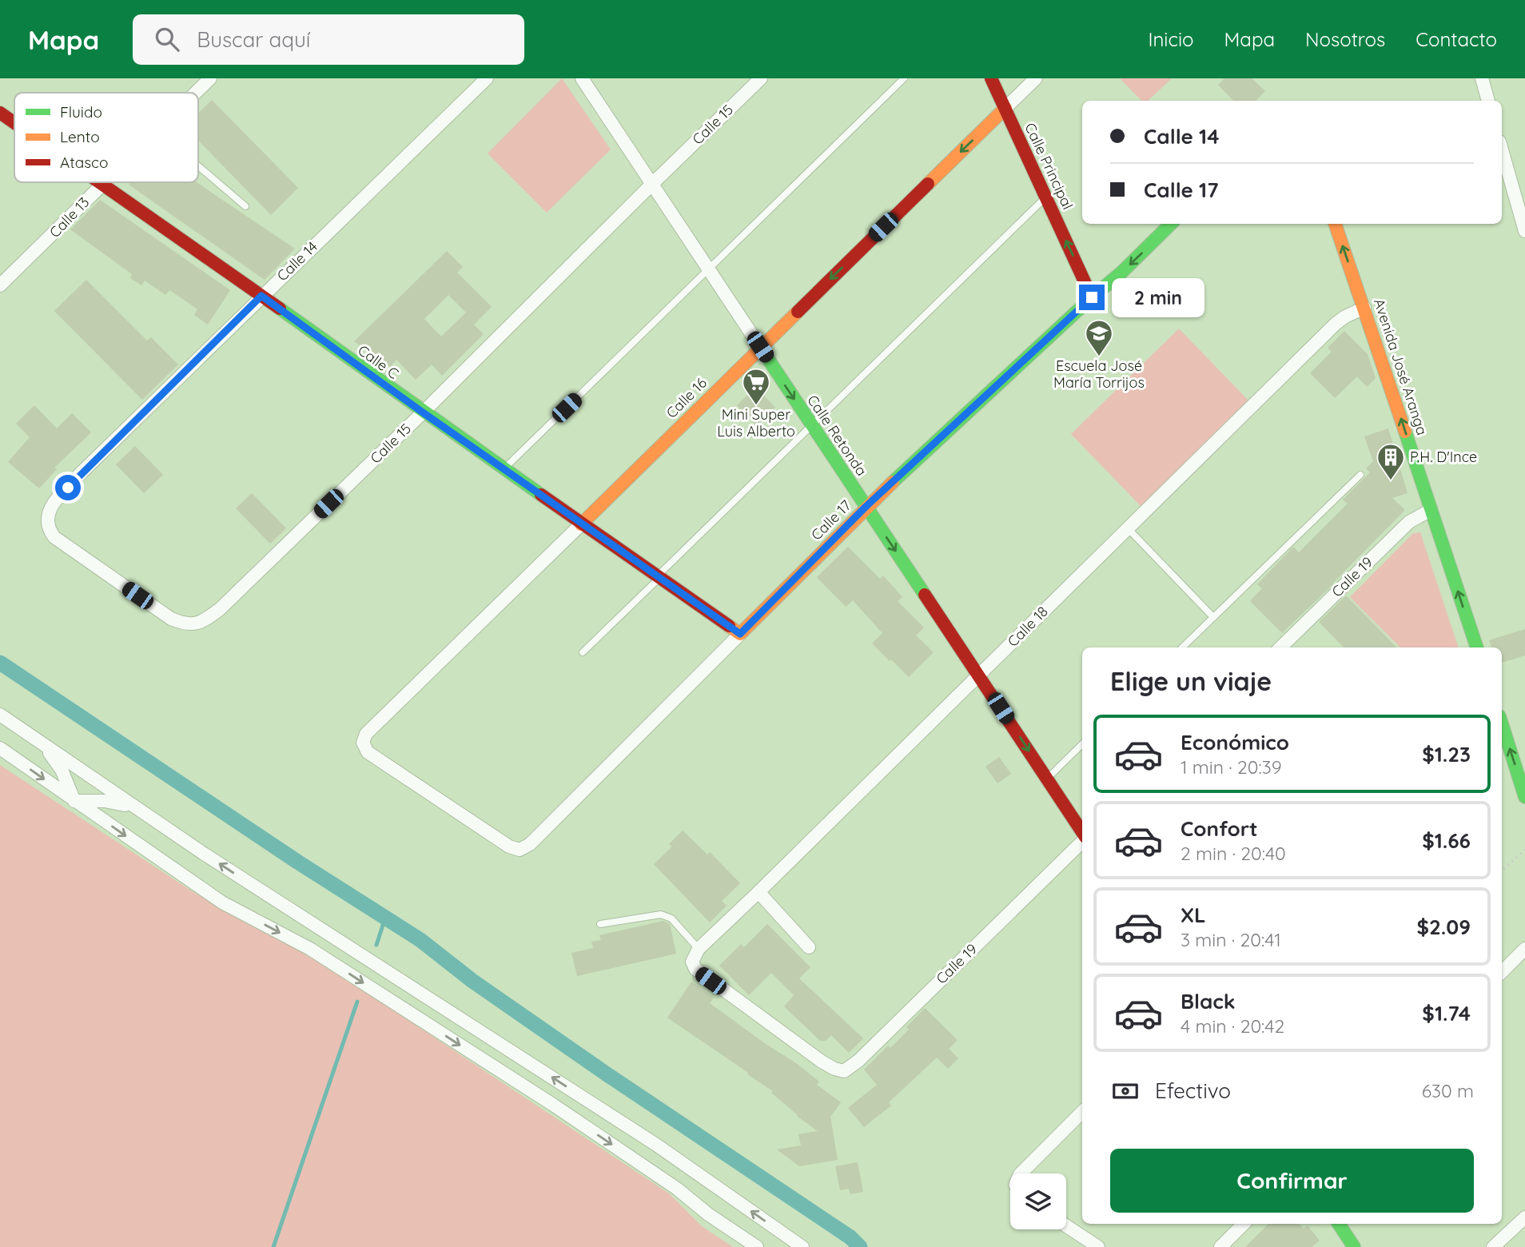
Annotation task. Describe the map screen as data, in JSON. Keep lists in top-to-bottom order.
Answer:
{
  "streets": {
    "street": [
      "Calle 15",
      "Calle Principal",
      "Calle 13",
      "Calle 14",
      "Calle C",
      "Avenida José Aranga",
      "Calle 16",
      "Calle Retonda",
      "Calle 17",
      "Calle 19",
      "Calle 18"
    ]
  },
  "crossings": [
    ["Calle 15", "Calle 14"],
    ["Calle 15", "Calle C"],
    ["Calle 15", "Calle Retonda"],
    ["Calle Principal", "Calle 16"],
    ["Calle Principal", "Calle 17"],
    ["Calle 13", "Calle C"],
    ["Calle 14", "Calle C"],
    ["Calle C", "Calle 16"],
    ["Calle C", "Calle 17"],
    ["Avenida José Aranga", "Calle 19"],
    ["Avenida José Aranga", "Calle 18"],
    ["Calle 16", "Calle Retonda"],
    ["Calle 16", "Calle 17"],
    ["Calle Retonda", "Calle 17"],
    ["Calle Retonda", "Calle 18"],
    ["Calle 19", "Calle 18"]
  ],
  "one_way": ["Calle Principal", "Avenida José Aranga", "Calle Retonda"],
  "places": {
    "school or university": ["Escuela José María Torrijos"],
    "supermarket": ["Mini Super Luis Alberto"],
    "building": ["P.H. D'Ince"]
  },
  "legend": ["Fluido", "Lento", "Atasco"],
  "page": {
    "header": "Mapa",
    "search": "Buscar aquí",
    "nav": [
      "Inicio",
      "Mapa",
      "Nosotros",
      "Contacto"
    ],
    "banner": ["Calle 14", "Calle 17"],
    "bubble": "2 min",
    "heading": "Elige un viaje",
    "list": [
      {
        "name": "Económico",
        "note": "1 min · 20:39",
        "value": "$1.23"
      },
      {
        "name": "Confort",
        "note": "2 min · 20:40",
        "value": "$1.66"
      },
      {
        "name": "XL",
        "note": "3 min · 20:41",
        "value": "$2.09"
      },
      {
        "name": "Black",
        "note": "4 min · 20:42",
        "value": "$1.74"
      }
    ],
    "pay": ["Efectivo", "630 m"],
    "buttons": "Confirmar"
  }
}
